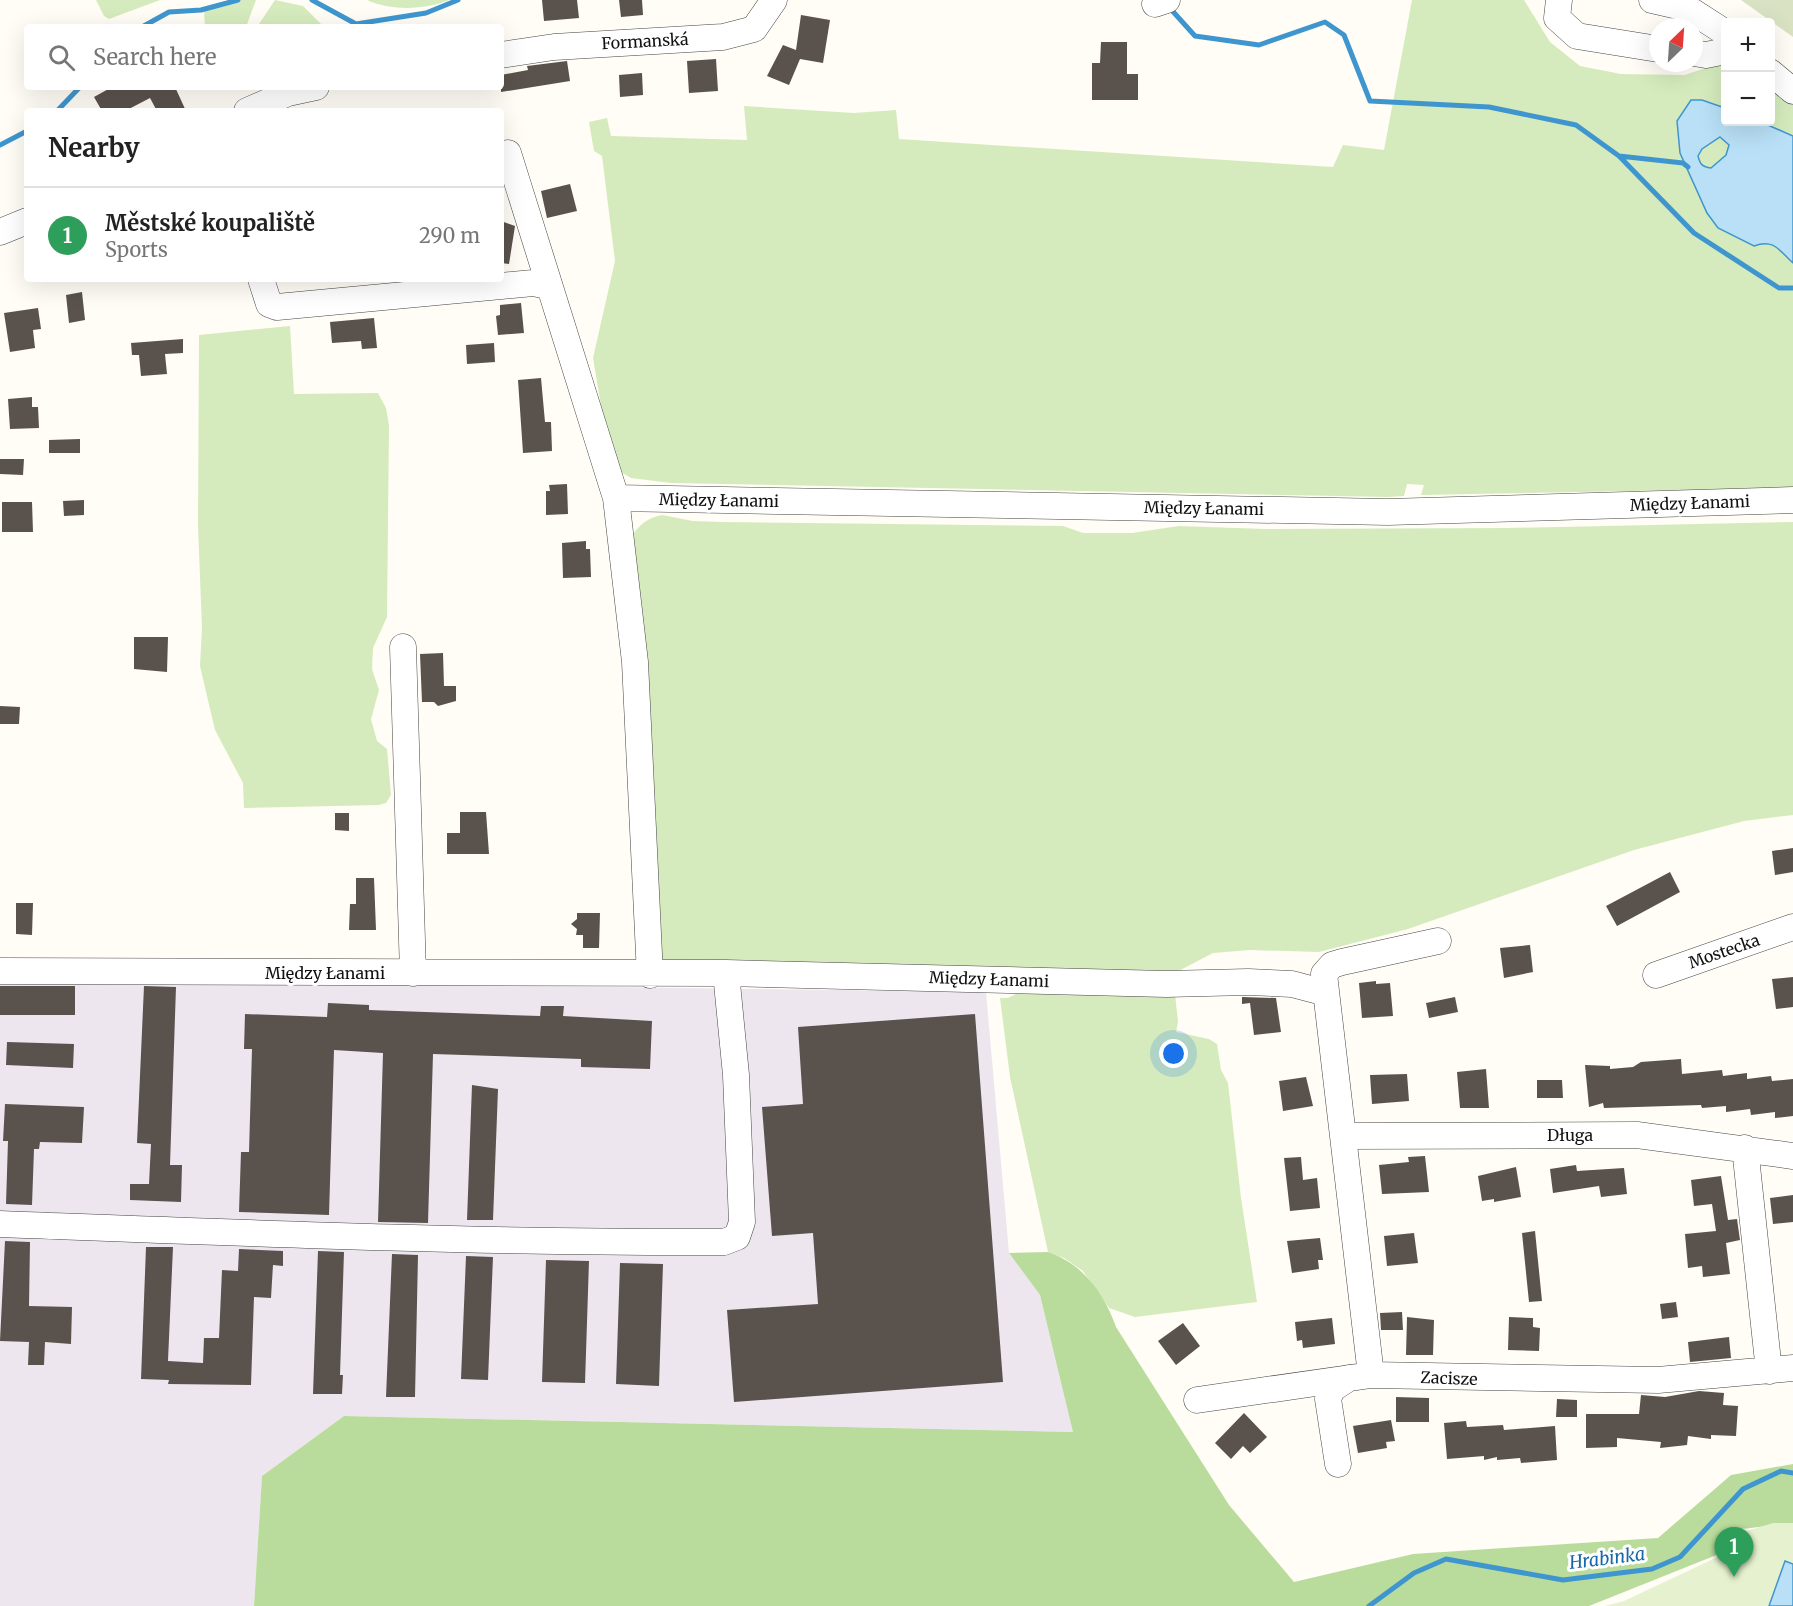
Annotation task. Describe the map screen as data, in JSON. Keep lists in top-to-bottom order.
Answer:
{
  "streets": {
    "street": [
      "Formanská",
      "Między Łanami",
      "Mostecka",
      "Długa",
      "Zacisze"
    ]
  },
  "crossings": [
    ["Długa", "Zacisze"]
  ],
  "water": ["Hrabinka"],
  "north": "top right",
  "page": {
    "map_buttons": ["+", "−"],
    "search": "Search here",
    "heading": "Nearby",
    "list": [
      {
        "mark": "1",
        "name": "Městské koupaliště",
        "note": "Sports",
        "value": "290 m"
      }
    ],
    "pins": "1"
  }
}
